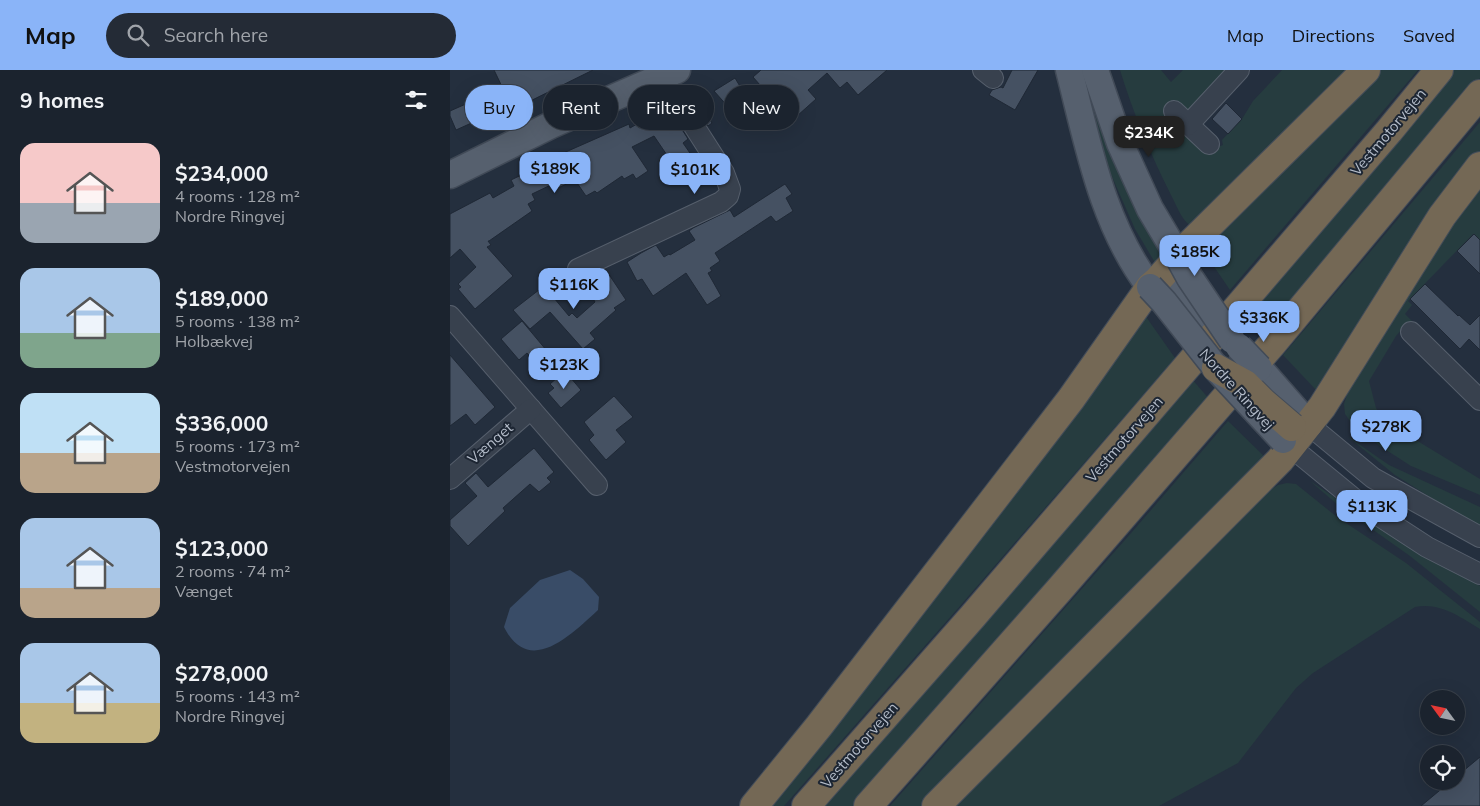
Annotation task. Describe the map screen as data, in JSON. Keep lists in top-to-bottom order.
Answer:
{
  "streets": {
    "highway": ["Vestmotorvejen"],
    "main road": ["Nordre Ringvej"],
    "street": ["Vænget"]
  },
  "north": "top left",
  "page": {
    "header": "Map",
    "search": "Search here",
    "nav": ["Map", "Directions", "Saved"],
    "heading": "9 homes",
    "chip": [
      "Buy",
      "Rent",
      "Filters",
      "New"
    ],
    "price": [
      "$234K",
      "$189K",
      "$101K",
      "$185K",
      "$116K",
      "$336K",
      "$123K",
      "$278K",
      "$113K"
    ],
    "list": [
      {
        "name": "$234,000",
        "note": "4 rooms · 128 m² · Nordre Ringvej"
      },
      {
        "name": "$189,000",
        "note": "5 rooms · 138 m² · Holbækvej"
      },
      {
        "name": "$336,000",
        "note": "5 rooms · 173 m² · Vestmotorvejen"
      },
      {
        "name": "$123,000",
        "note": "2 rooms · 74 m² · Vænget"
      },
      {
        "name": "$278,000",
        "note": "5 rooms · 143 m² · Nordre Ringvej"
      }
    ]
  }
}
